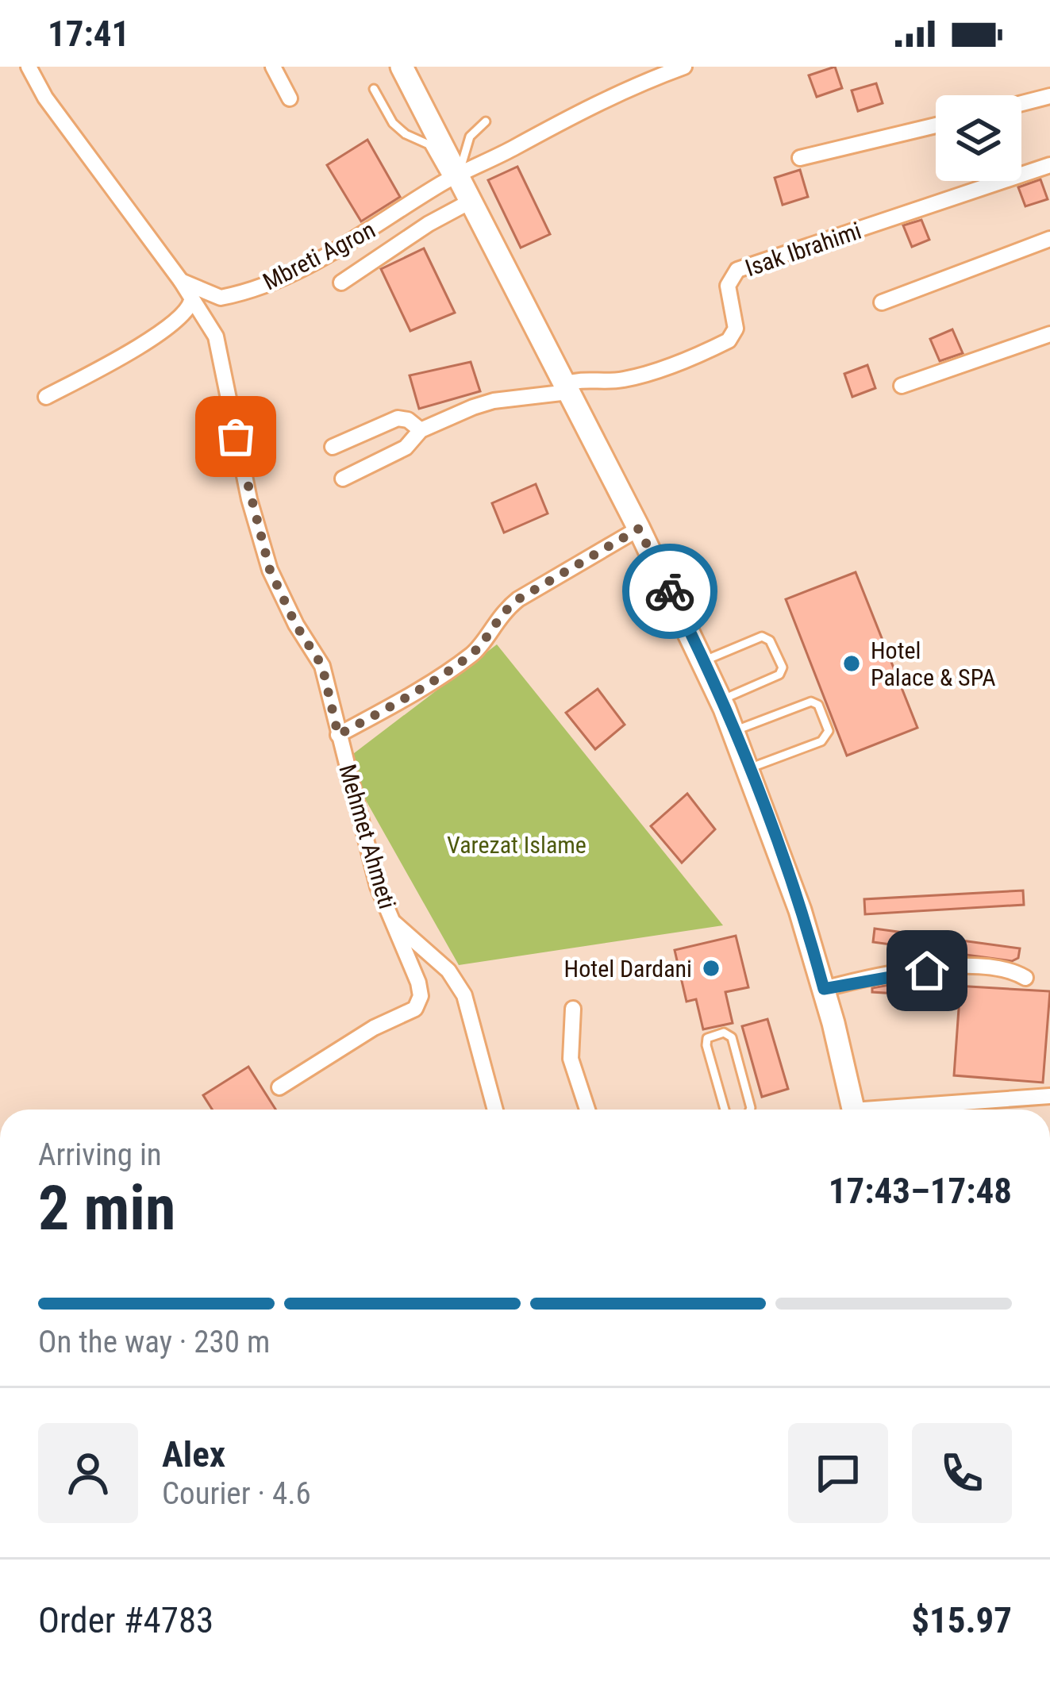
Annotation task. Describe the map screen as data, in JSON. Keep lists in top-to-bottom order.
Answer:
{
  "streets": {
    "street": ["Isak Ibrahimi", "Mbreti Agron", "Mehmet Ahmeti"]
  },
  "crossings": [
    ["Mbreti Agron", "Mehmet Ahmeti"]
  ],
  "parks": ["Varezat Islame"],
  "places": ["Hotel Palace & SPA", "Hotel Dardani"],
  "page": {
    "status": "17:41",
    "heading": ["2 min", "Arriving in", "17:43–17:48"],
    "panel": [
      "Alex",
      "Courier · 4.6",
      "Order #4783",
      "$15.97"
    ],
    "bar": "On the way · 230 m"
  }
}
